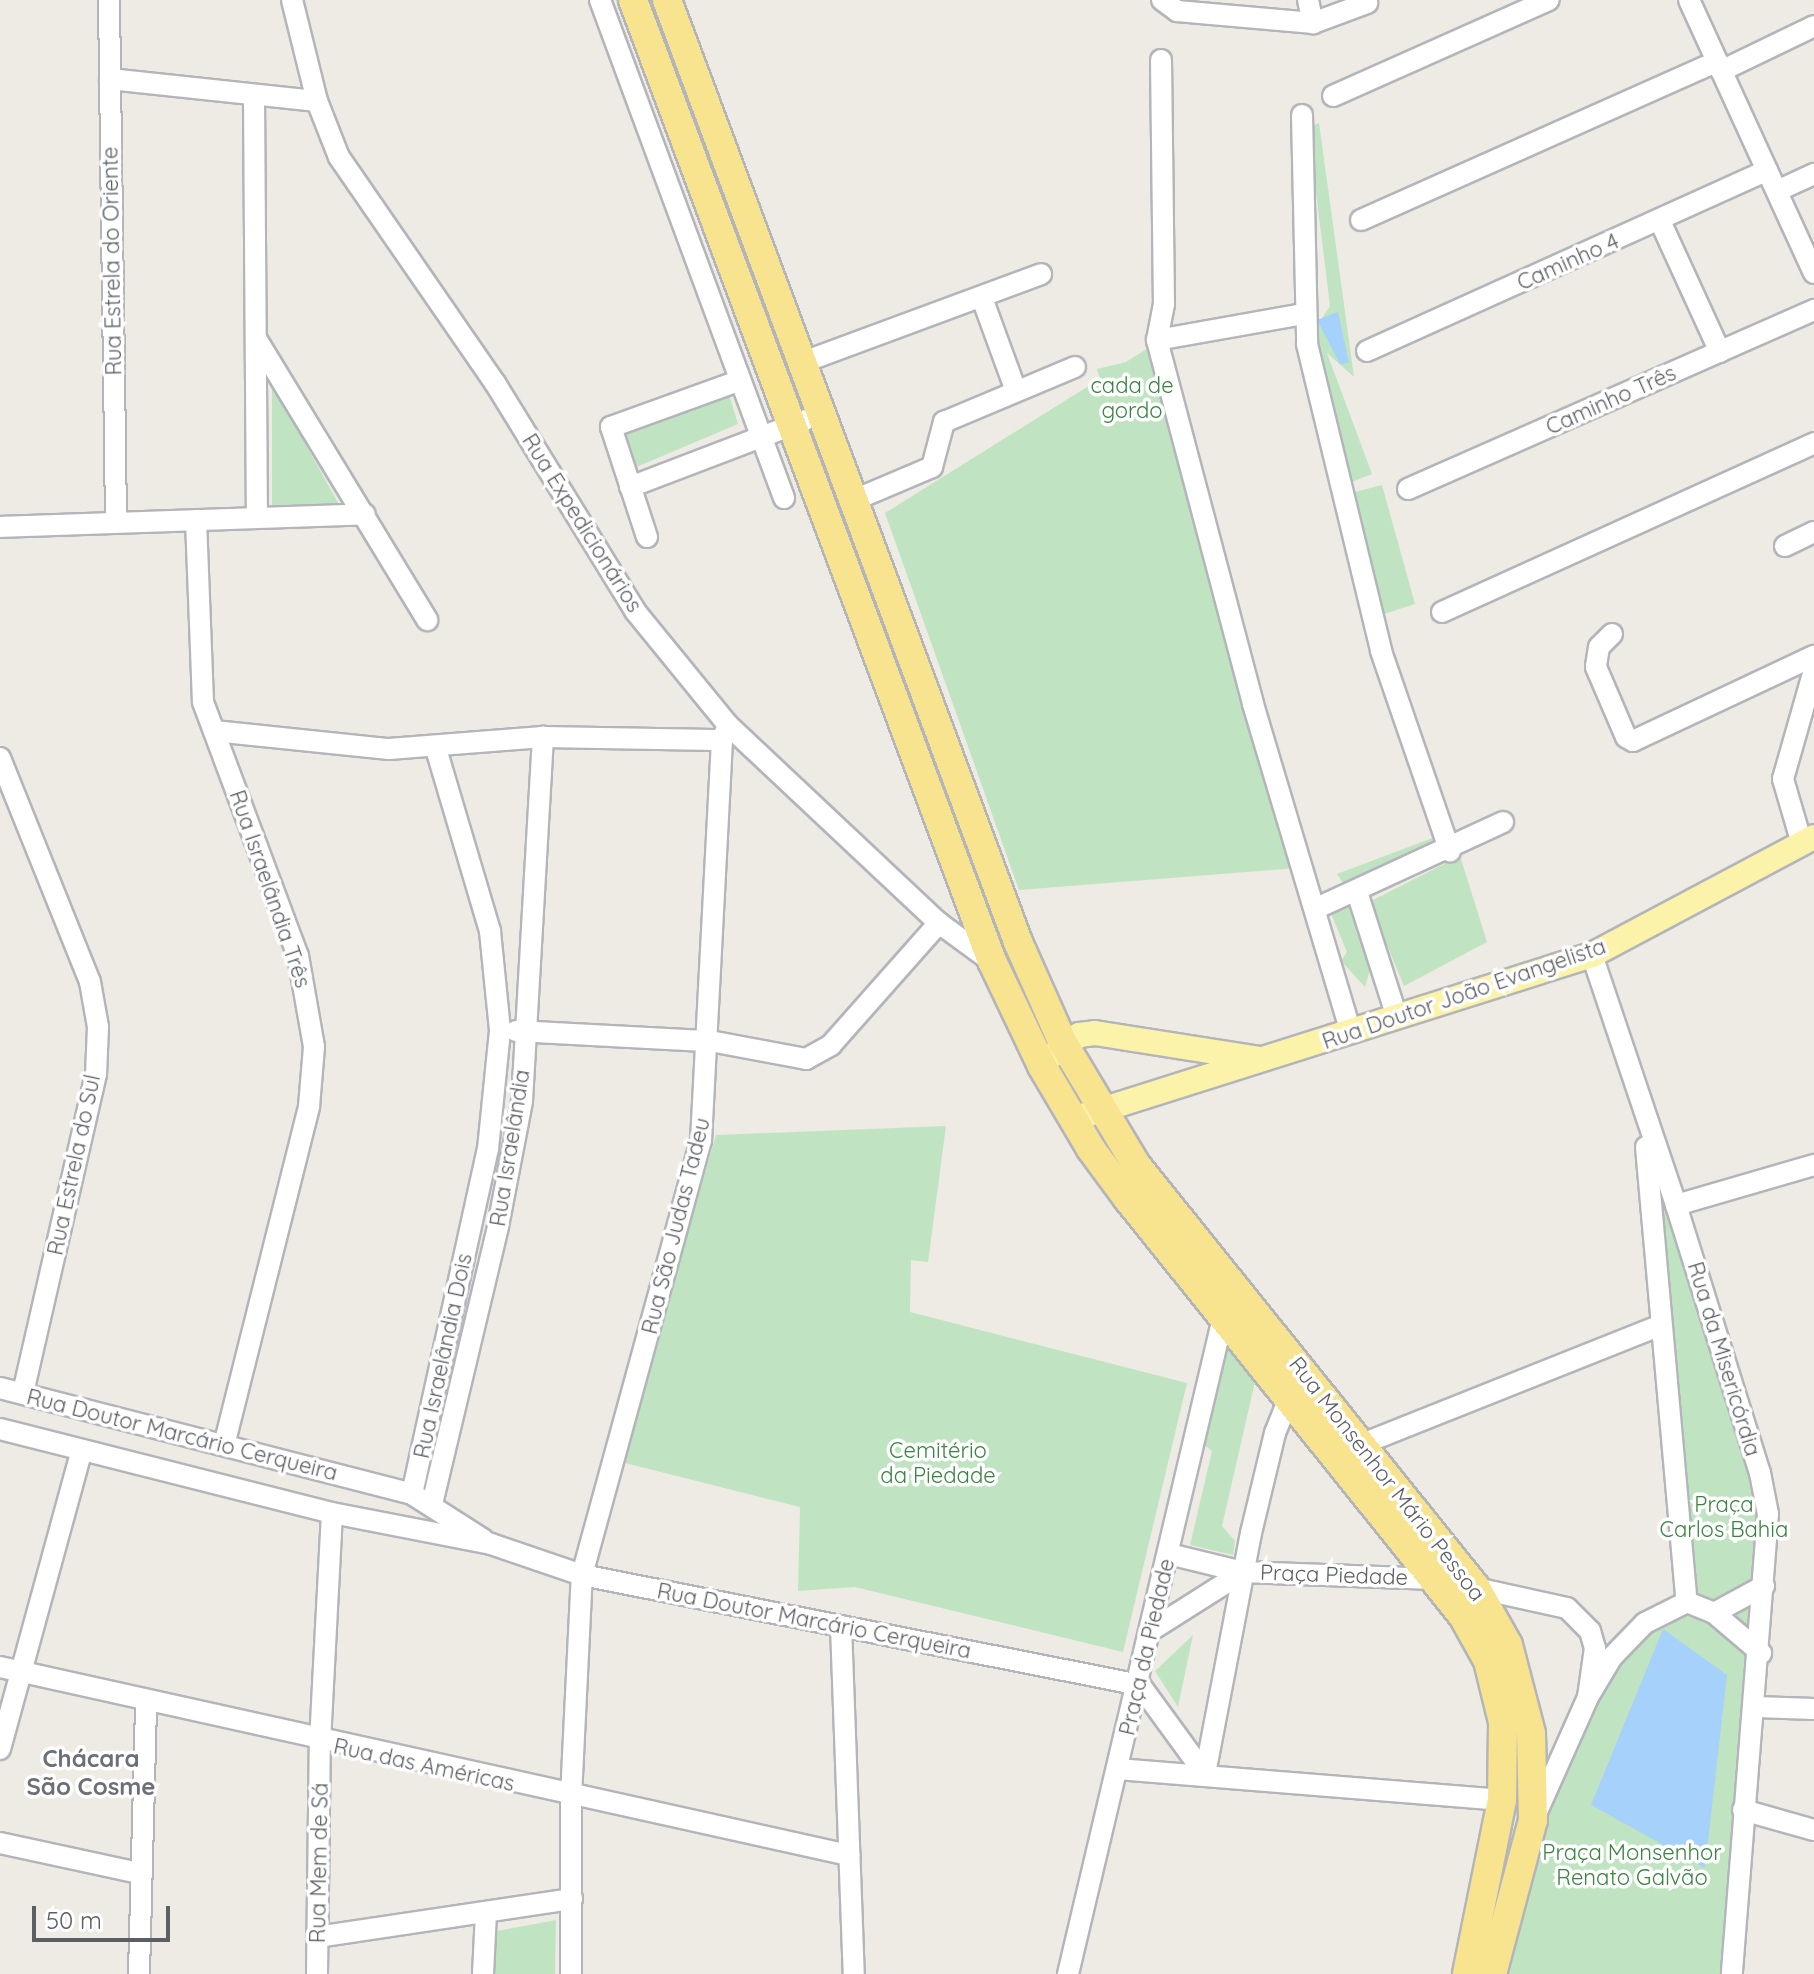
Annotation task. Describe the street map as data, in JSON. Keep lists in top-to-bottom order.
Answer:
{
  "streets": {
    "highway": ["Rua Monsenhor Mário Pessoa"],
    "main road": ["Rua Doutor João Evangelista"],
    "street": [
      "Rua Estrela do Oriente",
      "Caminho 4",
      "Caminho Três",
      "Rua Expedicionários",
      "Rua Israelândia Três",
      "Rua Israelândia",
      "Rua Estrela do Sul",
      "Rua São Judas Tadeu",
      "Rua Israelândia Dois",
      "Rua da Misericórdia",
      "Rua Doutor Marcário Cerqueira",
      "Praça Piedade",
      "Praça da Piedade",
      "Rua das Américas",
      "Rua Mem de Sá"
    ]
  },
  "crossings": [
    ["Rua Expedicionários", "Rua São Judas Tadeu"],
    ["Rua Expedicionários", "Rua Monsenhor Mário Pessoa"],
    ["Rua Israelândia Três", "Rua Doutor Marcário Cerqueira"],
    ["Rua Doutor João Evangelista", "Rua da Misericórdia"],
    ["Rua Doutor João Evangelista", "Rua Monsenhor Mário Pessoa"],
    ["Rua Israelândia", "Rua Doutor Marcário Cerqueira"],
    ["Rua Estrela do Sul", "Rua Doutor Marcário Cerqueira"],
    ["Rua São Judas Tadeu", "Rua Doutor Marcário Cerqueira"],
    ["Rua São Judas Tadeu", "Rua das Américas"],
    ["Rua Israelândia Dois", "Rua Doutor Marcário Cerqueira"],
    ["Rua Doutor Marcário Cerqueira", "Praça da Piedade"],
    ["Rua Doutor Marcário Cerqueira", "Rua Mem de Sá"],
    ["Rua Monsenhor Mário Pessoa", "Praça Piedade"],
    ["Rua Monsenhor Mário Pessoa", "Praça da Piedade"],
    ["Praça Piedade", "Praça da Piedade"],
    ["Rua das Américas", "Rua Mem de Sá"]
  ],
  "districts": ["Chácara São Cosme"],
  "parks": [
    "cada de gordo",
    "Cemitério da Piedade",
    "Praça Carlos Bahia",
    "Praça Monsenhor Renato Galvão"
  ],
  "scale_bar": "50 m"
}
